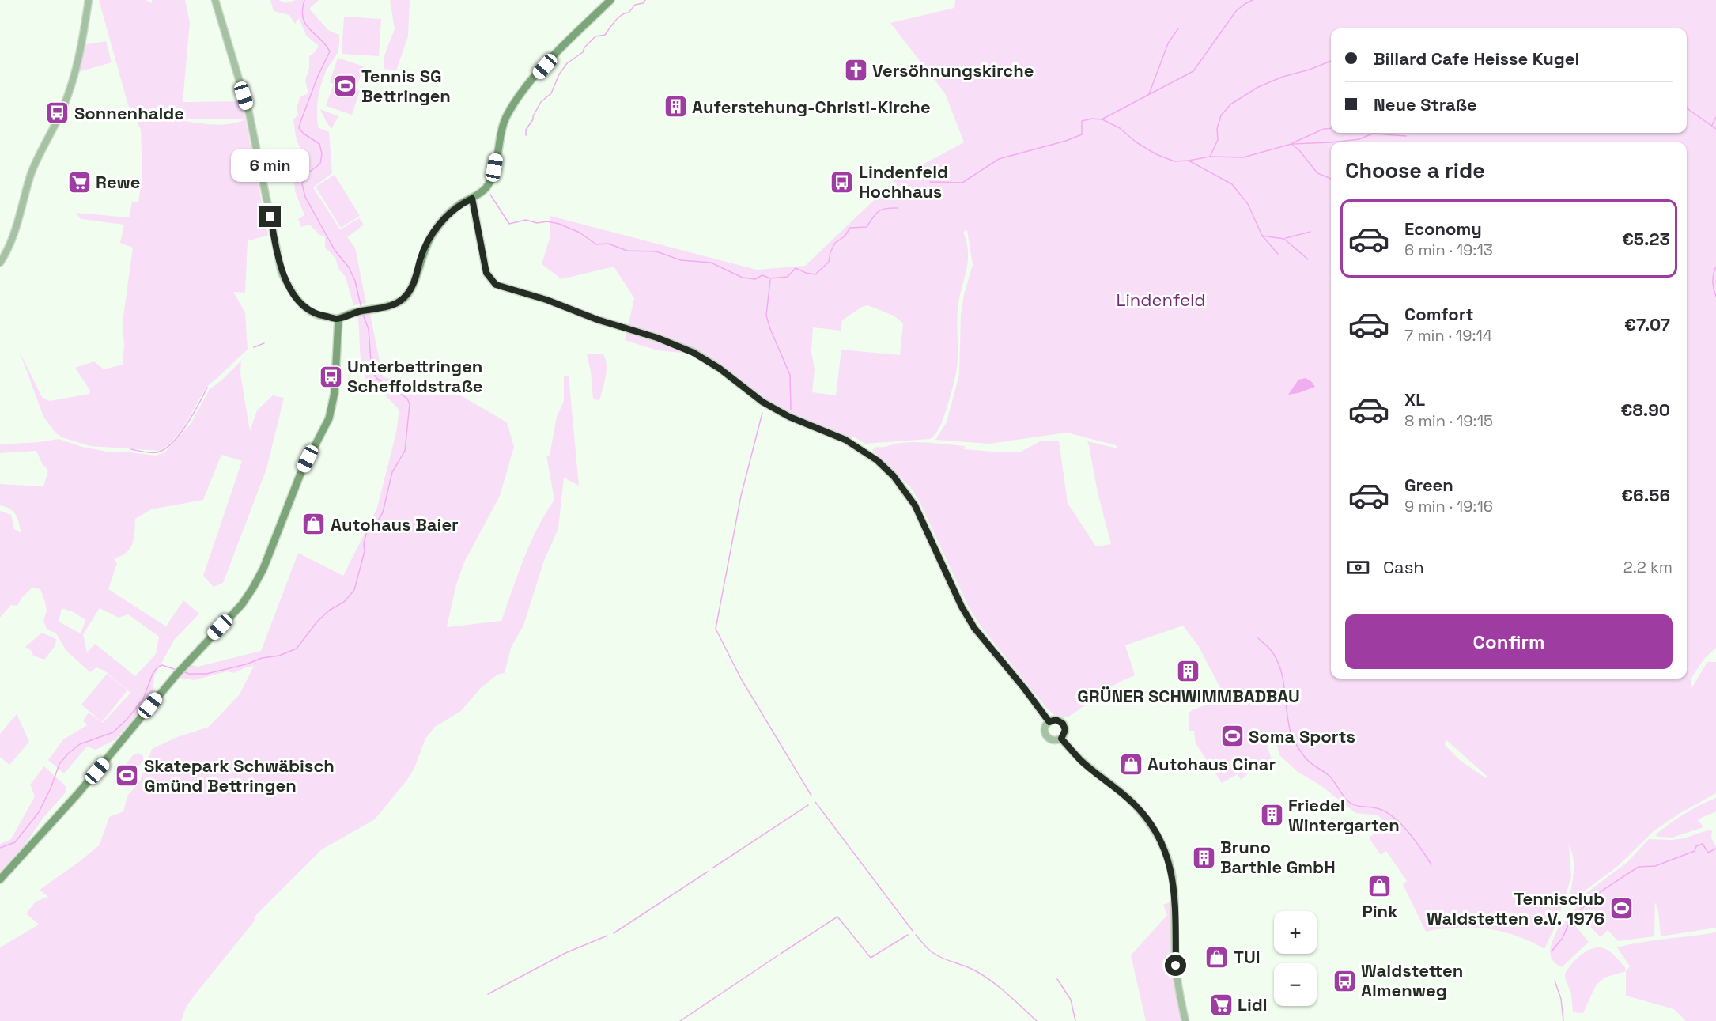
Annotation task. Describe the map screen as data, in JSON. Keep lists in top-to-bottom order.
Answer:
{
  "parks": ["Lindenfeld"],
  "places": {
    "church": ["Versöhnungskirche"],
    "sports": [
      "Tennis SG Bettringen",
      "Soma Sports",
      "Skatepark Schwäbisch Gmünd Bettringen",
      "Tennisclub Waldstetten e.V. 1976"
    ],
    "building": [
      "Auferstehung-Christi-Kirche",
      "GRÜNER SCHWIMMBADBAU",
      "Friedel Wintergarten",
      "Bruno Barthle GmbH"
    ],
    "bus stop": [
      "Sonnenhalde",
      "Lindenfeld Hochhaus",
      "Unterbettringen Scheffoldstraße",
      "Waldstetten Almenweg"
    ],
    "supermarket": ["Rewe", "Lidl"],
    "shop": [
      "Autohaus Baier",
      "Autohaus Cinar",
      "Pink",
      "TUI"
    ]
  },
  "page": {
    "banner": ["Billard Cafe Heisse Kugel", "Neue Straße"],
    "heading": "Choose a ride",
    "bubble": "6 min",
    "list": [
      {
        "name": "Economy",
        "note": "6 min · 19:13",
        "value": "€5.23"
      },
      {
        "name": "Comfort",
        "note": "7 min · 19:14",
        "value": "€7.07"
      },
      {
        "name": "XL",
        "note": "8 min · 19:15",
        "value": "€8.90"
      },
      {
        "name": "Green",
        "note": "9 min · 19:16",
        "value": "€6.56"
      }
    ],
    "pay": ["Cash", "2.2 km"],
    "buttons": "Confirm",
    "map_buttons": ["+", "−"]
  }
}
